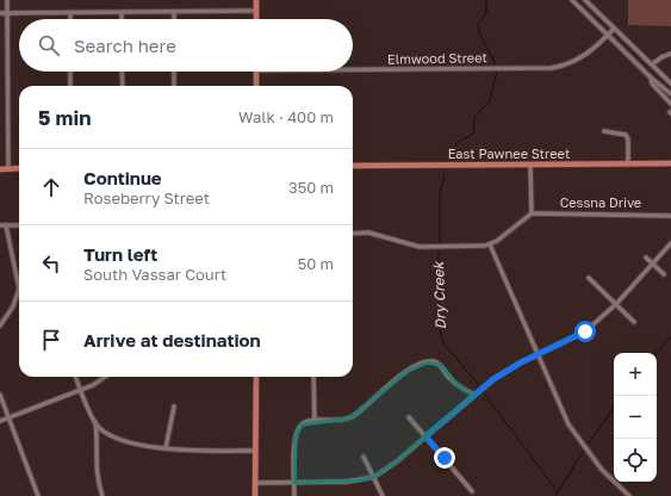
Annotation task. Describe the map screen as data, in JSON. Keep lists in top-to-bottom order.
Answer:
{
  "streets": {
    "main road": ["East Pawnee Street"],
    "street": ["Elmwood Street", "Cessna Drive"]
  },
  "water": ["Dry Creek"],
  "page": {
    "search": "Search here",
    "heading": ["5 min", "Walk · 400 m"],
    "list": [
      ["Continue", "Roseberry Street", "350 m"],
      ["Turn left", "South Vassar Court", "50 m"],
      "Arrive at destination"
    ],
    "map_buttons": ["+", "−"]
  }
}
